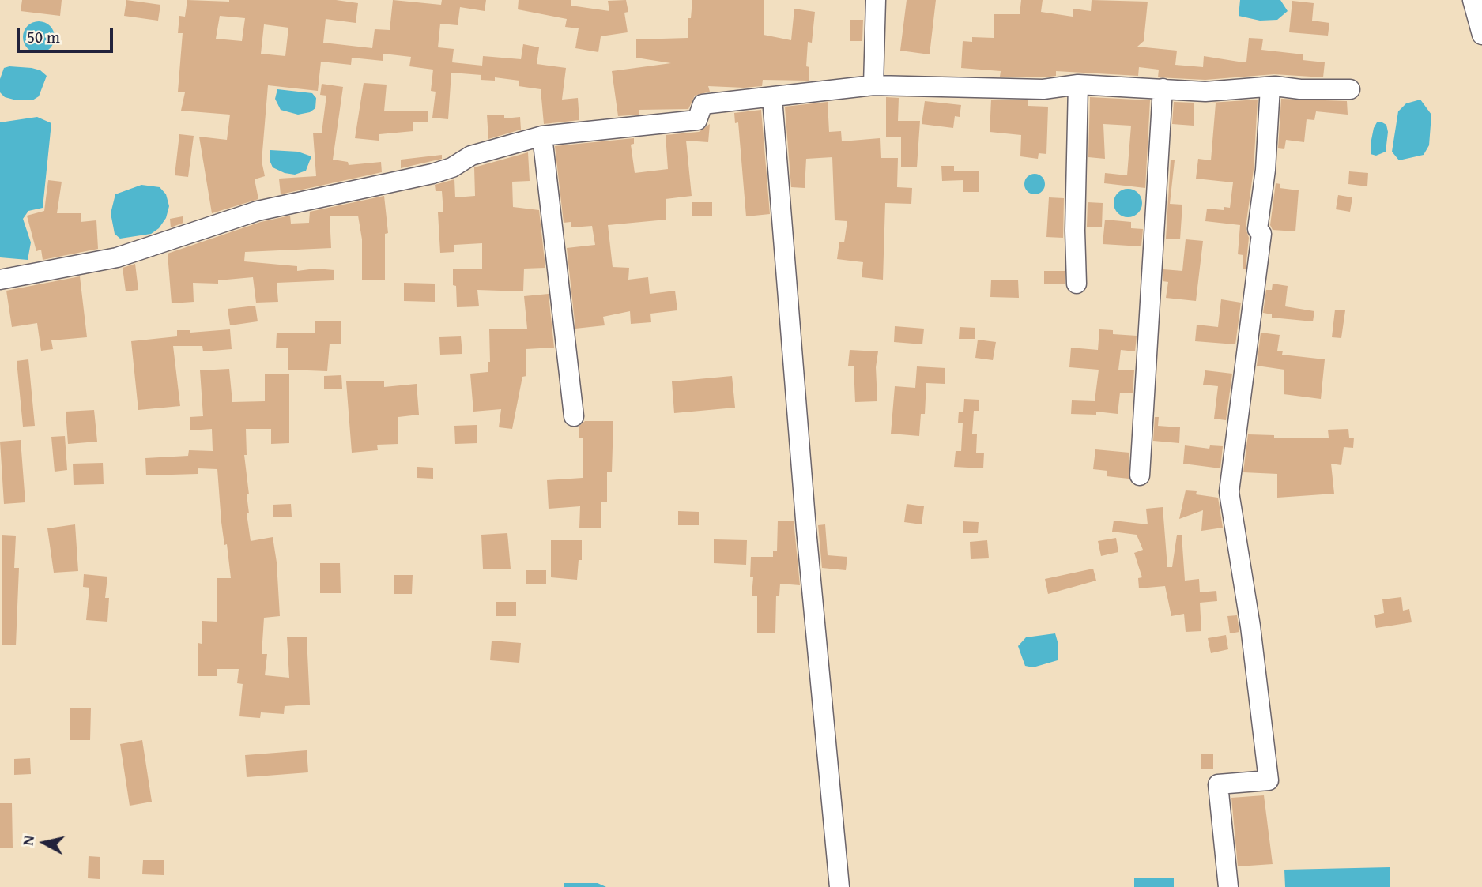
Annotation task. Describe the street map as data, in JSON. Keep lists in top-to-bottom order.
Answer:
{
  "scale_bar": "50 m",
  "north": "left"
}
